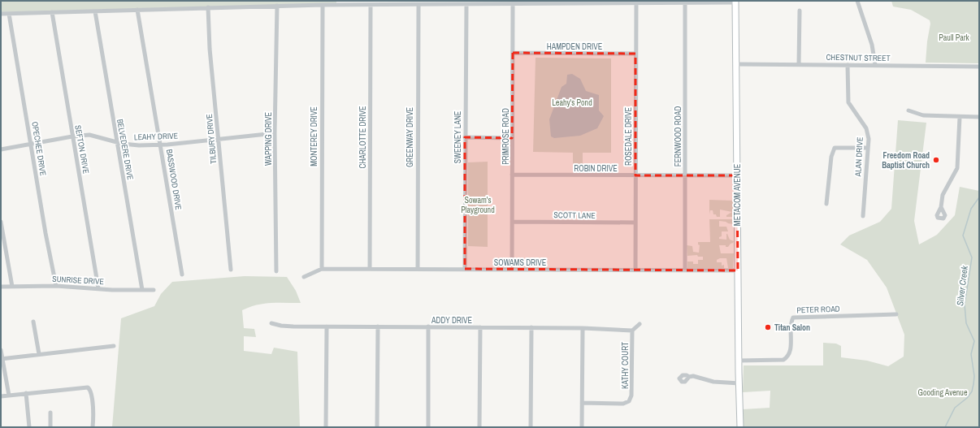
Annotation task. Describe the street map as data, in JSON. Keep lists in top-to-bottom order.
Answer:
{
  "streets": {
    "main road": ["METACOM AVENUE"],
    "street": [
      "HAMPDEN DRIVE",
      "CHESTNUT STREET",
      "LEAHY DRIVE",
      "MONTEREY DRIVE",
      "PRIMROSE ROAD",
      "ROSEDALE DRIVE",
      "FERNWOOD ROAD",
      "CHARLOTTE DRIVE",
      "GREENWAY DRIVE",
      "SWEENEY LANE",
      "TILBURY DRIVE",
      "WAPPING DRIVE",
      "OPECHEE DRIVE",
      "SEFTON DRIVE",
      "BELVEDERE DRIVE",
      "ALAN DRIVE",
      "ROBIN DRIVE",
      "BASSWOOD DRIVE",
      "SCOTT LANE",
      "SOWAMS DRIVE",
      "SUNRISE DRIVE",
      "PETER ROAD",
      "ADDY DRIVE",
      "KATHY COURT"
    ]
  },
  "crossings": [
    ["HAMPDEN DRIVE", "PRIMROSE ROAD"],
    ["HAMPDEN DRIVE", "ROSEDALE DRIVE"],
    ["CHESTNUT STREET", "ALAN DRIVE"],
    ["CHESTNUT STREET", "METACOM AVENUE"],
    ["LEAHY DRIVE", "TILBURY DRIVE"],
    ["LEAHY DRIVE", "WAPPING DRIVE"],
    ["LEAHY DRIVE", "OPECHEE DRIVE"],
    ["LEAHY DRIVE", "SEFTON DRIVE"],
    ["LEAHY DRIVE", "BELVEDERE DRIVE"],
    ["LEAHY DRIVE", "BASSWOOD DRIVE"],
    ["MONTEREY DRIVE", "SOWAMS DRIVE"],
    ["PRIMROSE ROAD", "ROBIN DRIVE"],
    ["PRIMROSE ROAD", "SCOTT LANE"],
    ["PRIMROSE ROAD", "SOWAMS DRIVE"],
    ["ROSEDALE DRIVE", "ROBIN DRIVE"],
    ["ROSEDALE DRIVE", "SCOTT LANE"],
    ["ROSEDALE DRIVE", "SOWAMS DRIVE"],
    ["FERNWOOD ROAD", "ROBIN DRIVE"],
    ["FERNWOOD ROAD", "SOWAMS DRIVE"],
    ["CHARLOTTE DRIVE", "SOWAMS DRIVE"],
    ["GREENWAY DRIVE", "SOWAMS DRIVE"],
    ["SWEENEY LANE", "SOWAMS DRIVE"],
    ["OPECHEE DRIVE", "SUNRISE DRIVE"],
    ["SEFTON DRIVE", "SUNRISE DRIVE"],
    ["BELVEDERE DRIVE", "SUNRISE DRIVE"],
    ["ROBIN DRIVE", "METACOM AVENUE"],
    ["METACOM AVENUE", "SOWAMS DRIVE"],
    ["METACOM AVENUE", "PETER ROAD"],
    ["ADDY DRIVE", "KATHY COURT"]
  ],
  "water": ["Silver Creek"],
  "parks": [
    "Paull Park",
    "Leahy's Pond",
    "Sowam's Playground",
    "Gooding Avenue"
  ],
  "places": ["Freedom Road Baptist Church", "Titan Salon"]
}
